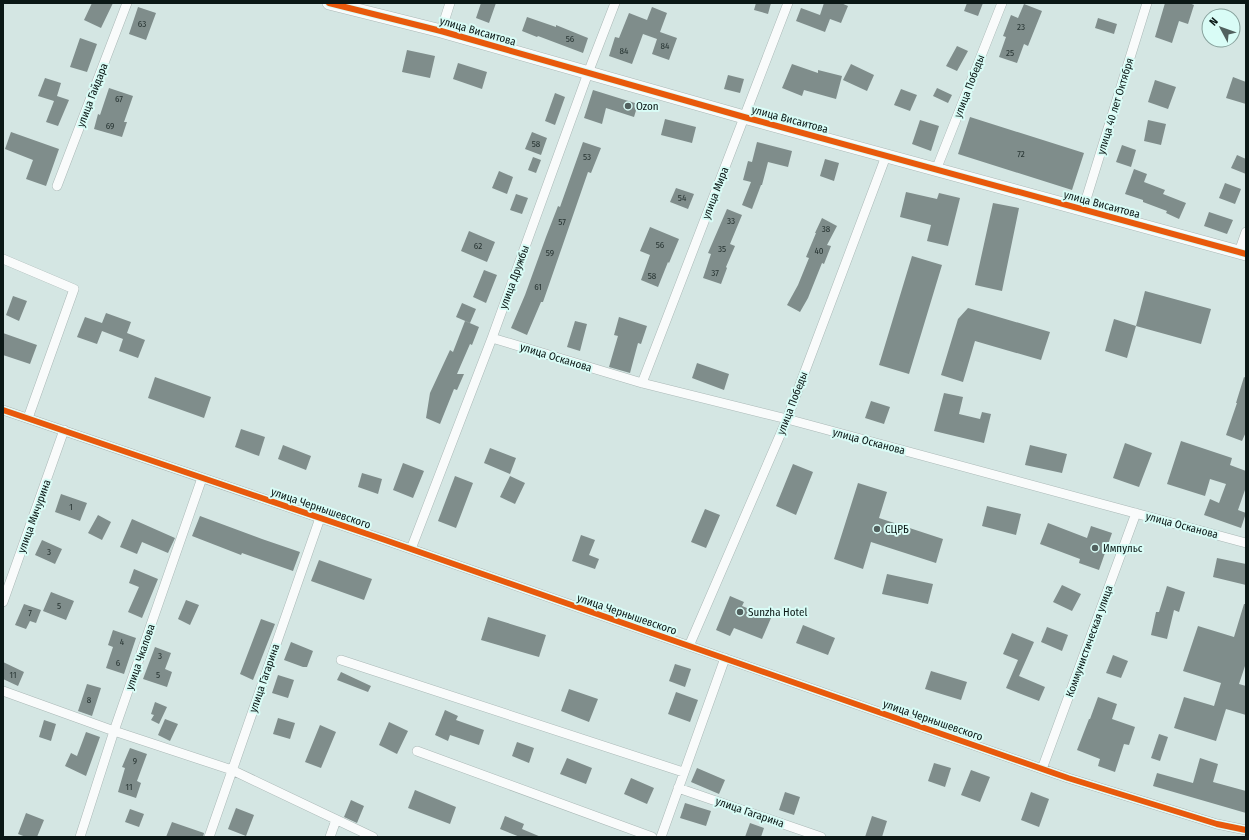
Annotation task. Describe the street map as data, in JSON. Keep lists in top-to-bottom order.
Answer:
{
  "streets": {
    "street": [
      "улица Висаитова",
      "улица Победы",
      "улица Гайдара",
      "улица 40 лет Октября",
      "улица Мира",
      "улица Дружбы",
      "улица Осканова",
      "улица Чернышевского",
      "улица Мичурина",
      "Коммунистическая улица",
      "улица Чкалова",
      "улица Гагарина"
    ]
  },
  "crossings": [
    ["улица Висаитова", "улица Победы"],
    ["улица Висаитова", "улица 40 лет Октября"],
    ["улица Висаитова", "улица Мира"],
    ["улица Висаитова", "улица Дружбы"],
    ["улица Победы", "улица Осканова"],
    ["улица Победы", "улица Чернышевского"],
    ["улица Мира", "улица Осканова"],
    ["улица Дружбы", "улица Осканова"],
    ["улица Дружбы", "улица Чернышевского"],
    ["улица Осканова", "Коммунистическая улица"],
    ["улица Чернышевского", "улица Мичурина"],
    ["улица Чернышевского", "Коммунистическая улица"],
    ["улица Чернышевского", "улица Чкалова"],
    ["улица Чернышевского", "улица Гагарина"]
  ],
  "places": [
    "Ozon",
    "СЦРБ",
    "Импульс",
    "Sunzha Hotel"
  ],
  "house_numbers": [
    "63",
    "23",
    "56",
    "84",
    "84",
    "25",
    "67",
    "69",
    "58",
    "72",
    "53",
    "54",
    "33",
    "57",
    "38",
    "56",
    "62",
    "35",
    "40",
    "59",
    "37",
    "58",
    "61",
    "1",
    "3",
    "5",
    "7",
    "4",
    "3",
    "6",
    "11",
    "5",
    "8",
    "9",
    "11"
  ],
  "north": "top left"
}
